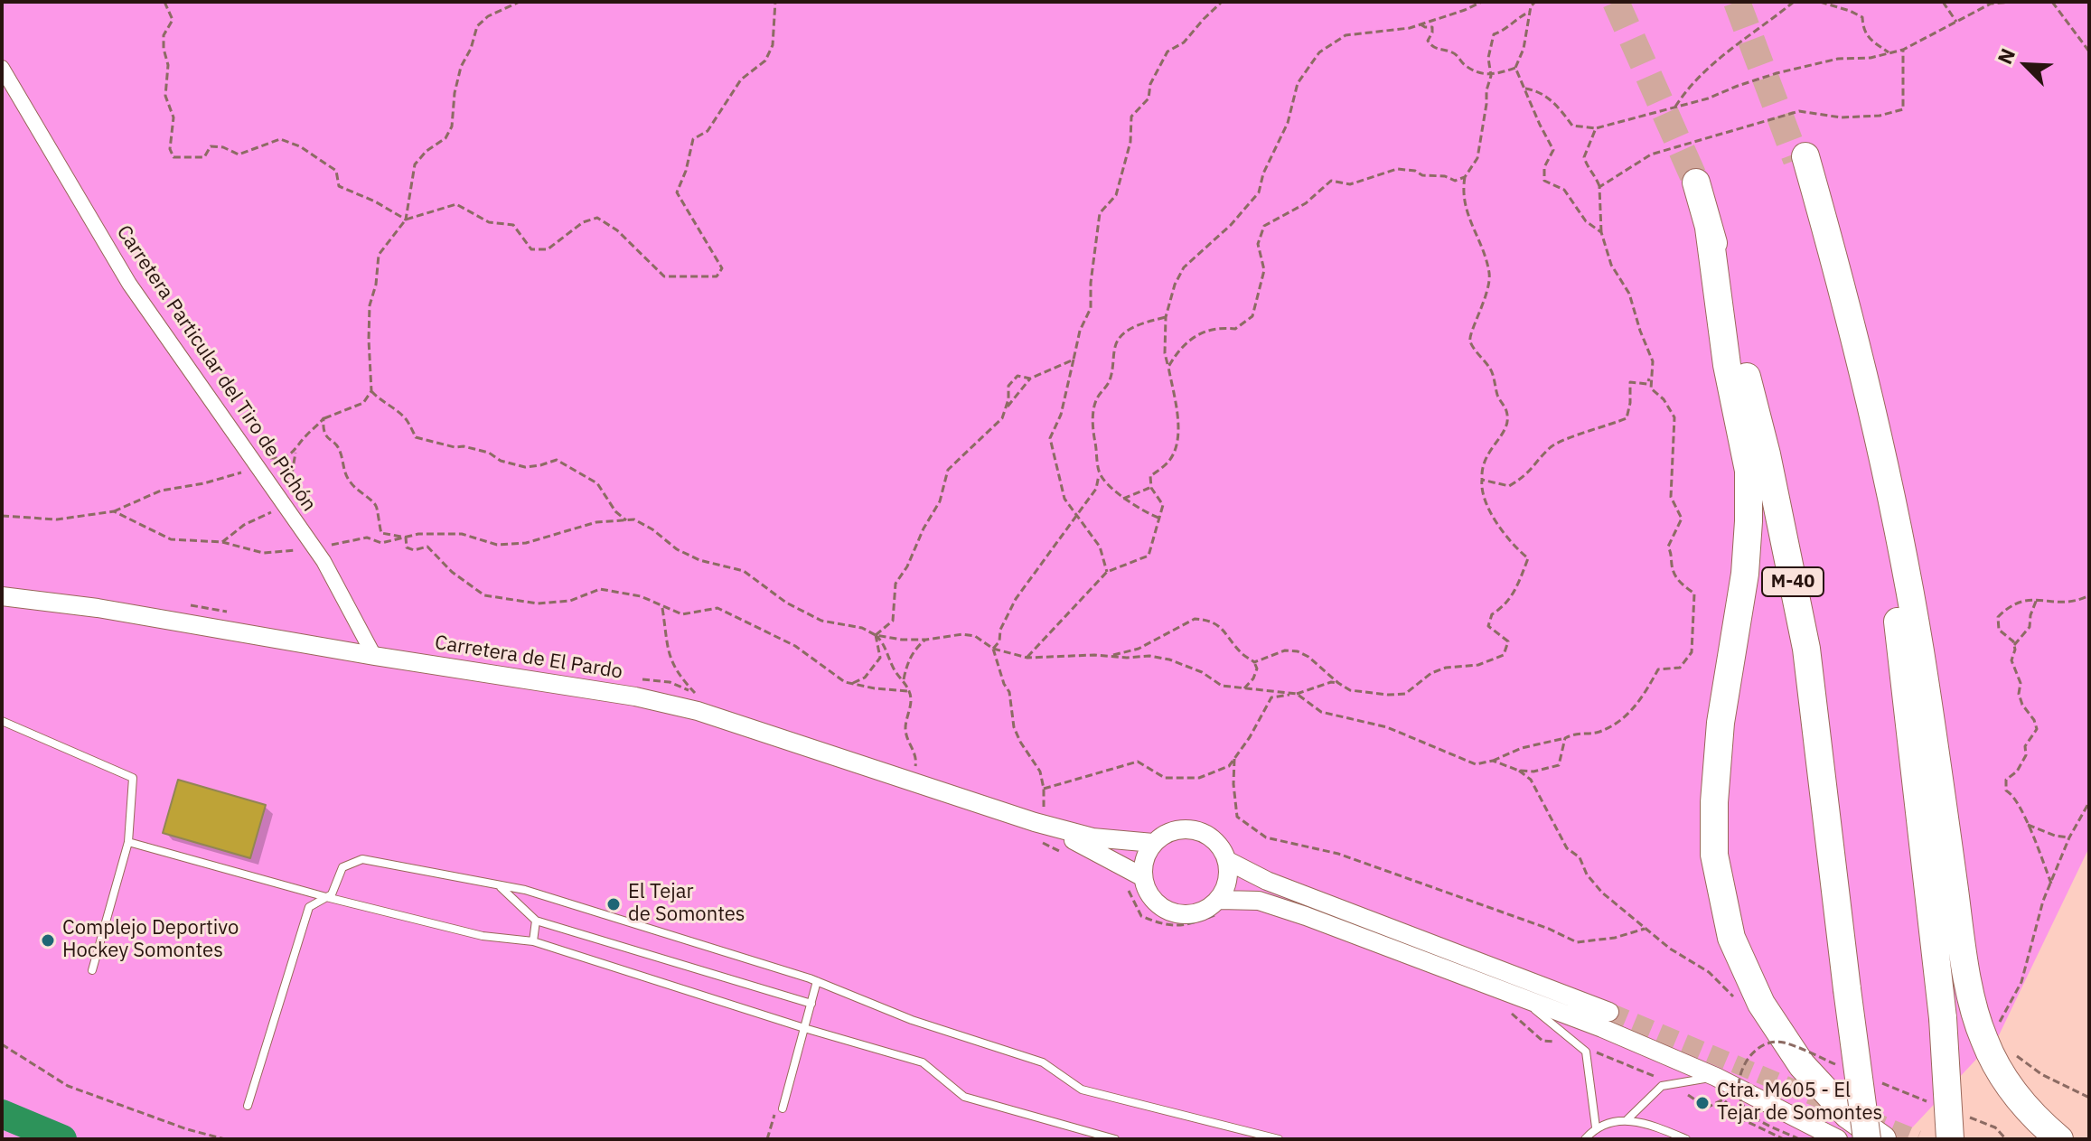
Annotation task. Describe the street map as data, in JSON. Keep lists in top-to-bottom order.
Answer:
{
  "streets": {
    "highway": ["M-40"],
    "street": ["Carretera Particular del Tiro de Pichón", "Carretera de El Pardo"]
  },
  "crossings": [
    ["Carretera Particular del Tiro de Pichón", "Carretera de El Pardo"]
  ],
  "places": ["El Tejar de Somontes", "Complejo Deportivo Hockey Somontes", "Ctra. M605 - El Tejar de Somontes"],
  "north": "top left"
}
